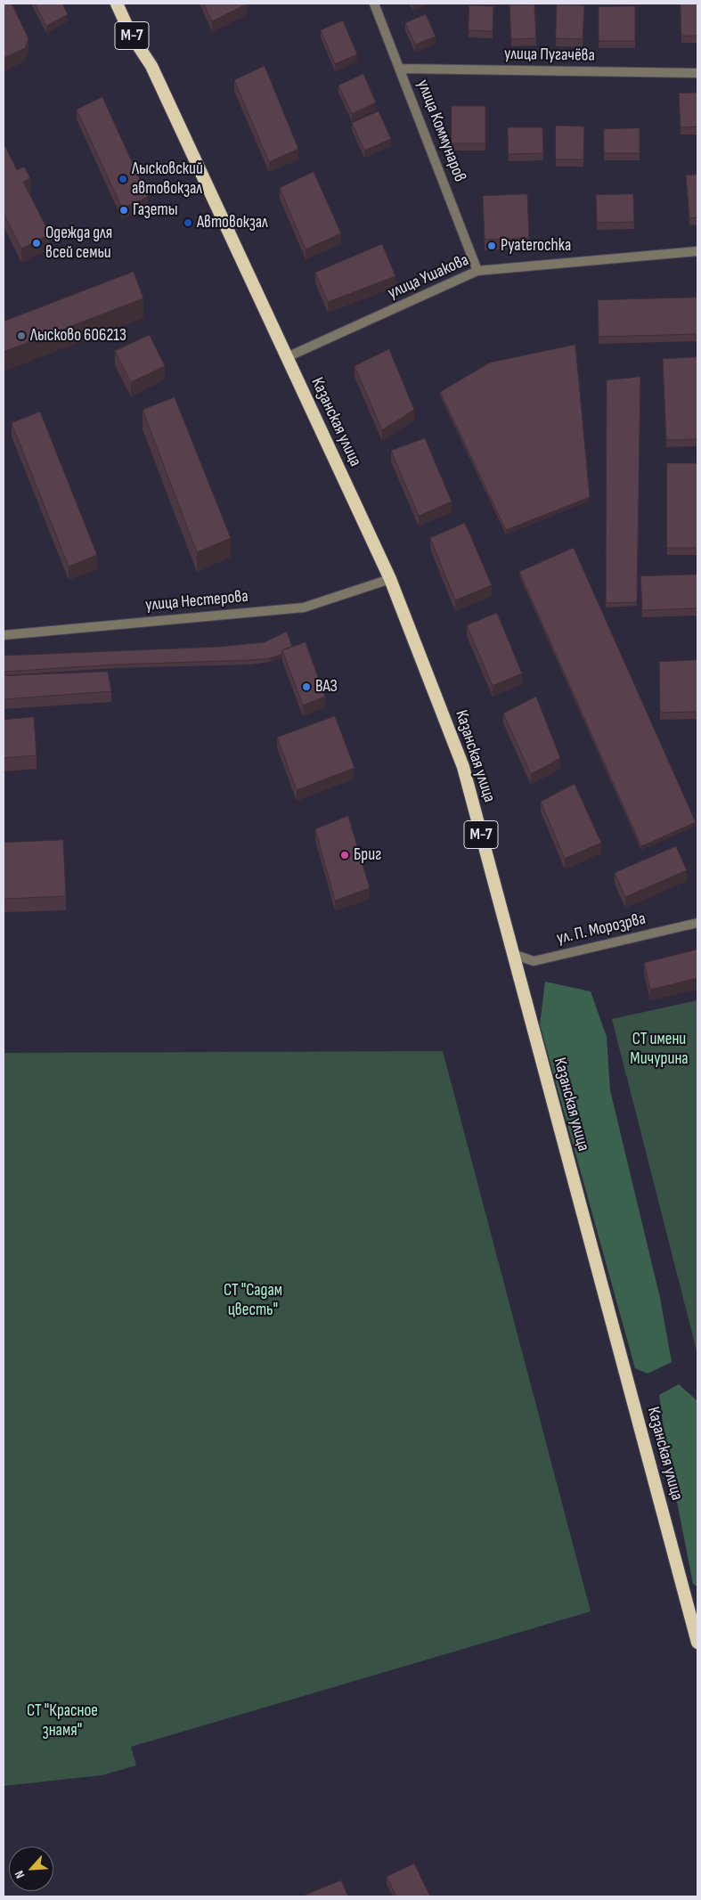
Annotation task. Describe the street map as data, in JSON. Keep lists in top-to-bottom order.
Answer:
{
  "streets": {
    "highway": ["М-7", "Казанская улица"],
    "street": [
      "улица Пугачёва",
      "улица Коммунаров",
      "улица Ушакова",
      "улица Нестерова",
      "ул. П. Морозрва"
    ]
  },
  "crossings": [
    ["улица Пугачёва", "улица Коммунаров"],
    ["улица Коммунаров", "улица Ушакова"],
    ["улица Ушакова", "Казанская улица"],
    ["Казанская улица", "улица Нестерова"],
    ["Казанская улица", "ул. П. Морозрва"]
  ],
  "parks": ["СТ имени Мичурина", "СТ \"Садам цвесть\"", "СТ \"Красное знамя\""],
  "places": [
    "Лысковский автовокзал",
    "Газеты",
    "Автовокзал",
    "Одежда для всей семьи",
    "Pyaterochka",
    "Лысково 606213",
    "ВАЗ",
    "Бриг"
  ],
  "north": "bottom left"
}
